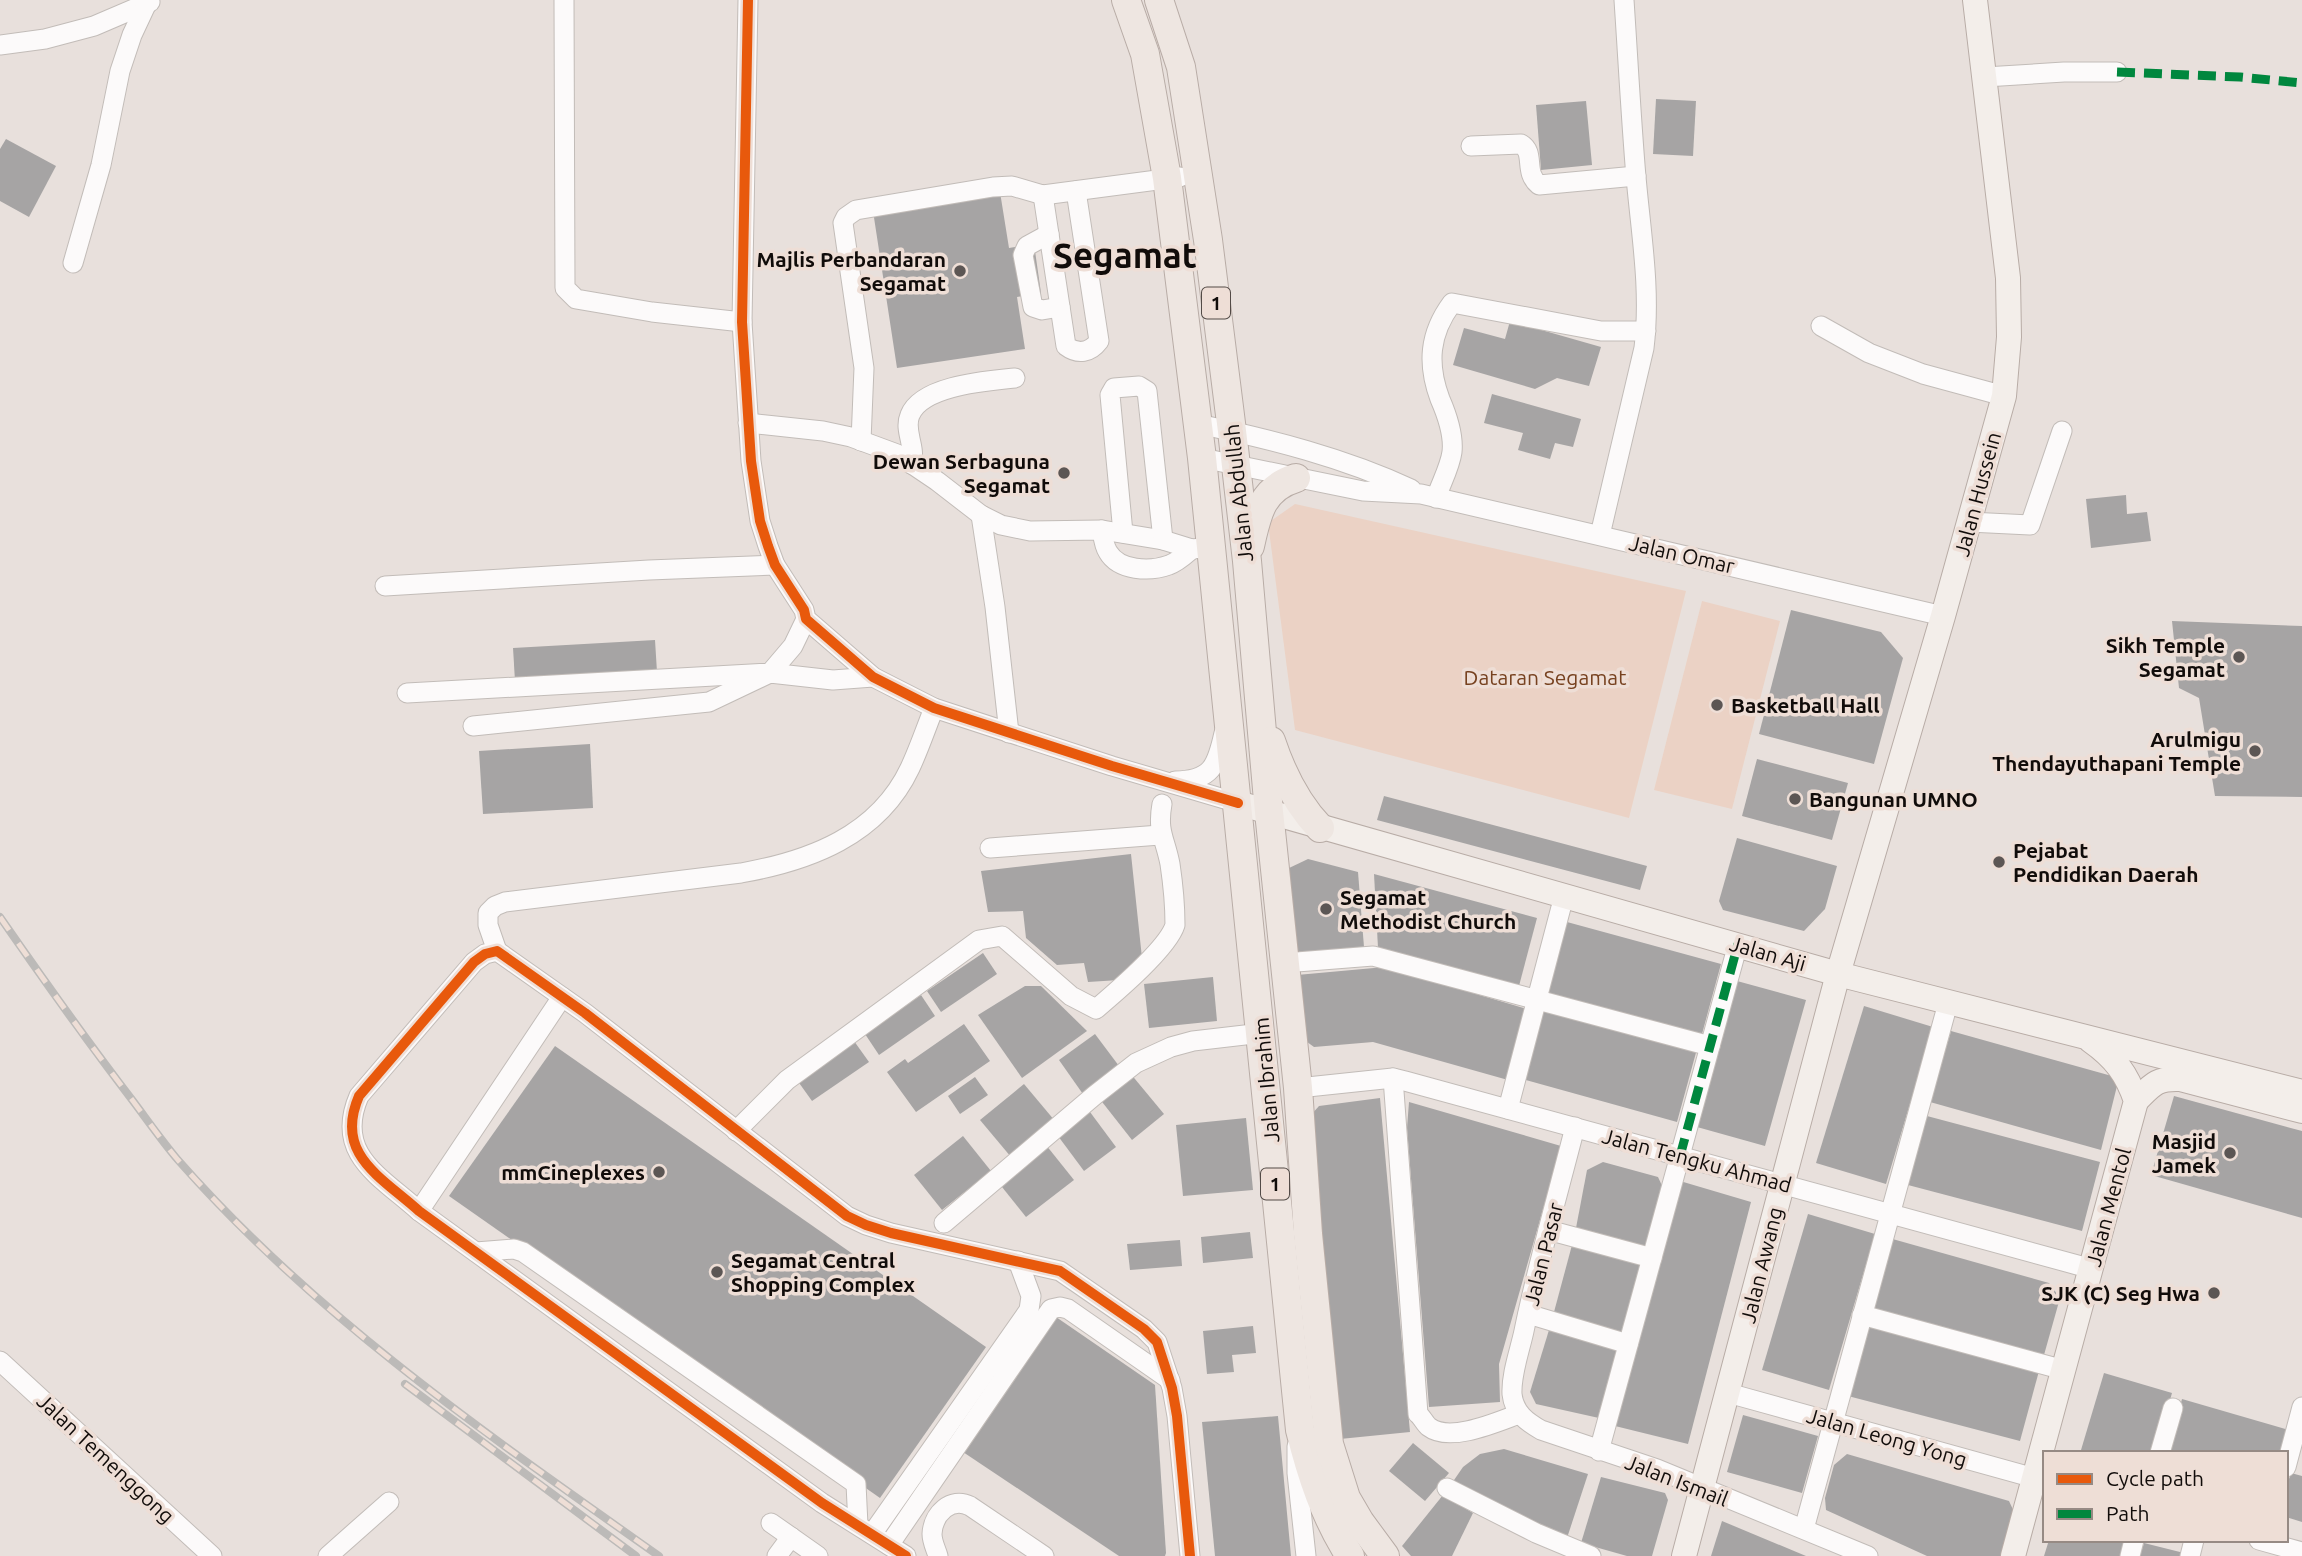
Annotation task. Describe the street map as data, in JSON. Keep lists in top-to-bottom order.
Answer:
{
  "streets": {
    "highway": ["1", "Jalan Abdullah", "Jalan Ibrahim"],
    "main road": [
      "Jalan Hussein",
      "Jalan Aji",
      "Jalan Mentol",
      "Jalan Awang"
    ],
    "street": [
      "Jalan Omar",
      "Jalan Tengku Ahmad",
      "Jalan Pasar",
      "Jalan Leong Yong",
      "Jalan Temenggong",
      "Jalan Ismail"
    ]
  },
  "crossings": [
    ["1", "Jalan Abdullah"],
    ["Jalan Abdullah", "Jalan Omar"],
    ["Jalan Abdullah", "Jalan Aji"],
    ["Jalan Abdullah", "Jalan Ibrahim"],
    ["Jalan Hussein", "Jalan Omar"],
    ["Jalan Hussein", "Jalan Aji"],
    ["Jalan Hussein", "Jalan Awang"],
    ["Jalan Aji", "Jalan Ibrahim"],
    ["Jalan Aji", "Jalan Awang"],
    ["Jalan Ibrahim", "Jalan Tengku Ahmad"],
    ["Jalan Tengku Ahmad", "Jalan Mentol"],
    ["Jalan Tengku Ahmad", "Jalan Pasar"],
    ["Jalan Tengku Ahmad", "Jalan Awang"],
    ["Jalan Mentol", "Jalan Leong Yong"],
    ["Jalan Pasar", "Jalan Ismail"],
    ["Jalan Awang", "Jalan Leong Yong"],
    ["Jalan Awang", "Jalan Ismail"]
  ],
  "districts": ["Segamat"],
  "parks": ["Dataran Segamat"],
  "places": [
    "Majlis Perbandaran Segamat",
    "Dewan Serbaguna Segamat",
    "Sikh Temple Segamat",
    "Basketball Hall",
    "Arulmigu Thendayuthapani Temple",
    "Bangunan UMNO",
    "Pejabat Pendidikan Daerah",
    "Segamat Methodist Church",
    "Masjid Jamek",
    "mmCineplexes",
    "Segamat Central Shopping Complex",
    "SJK (C) Seg Hwa"
  ],
  "legend": ["Cycle path", "Path"]
}
